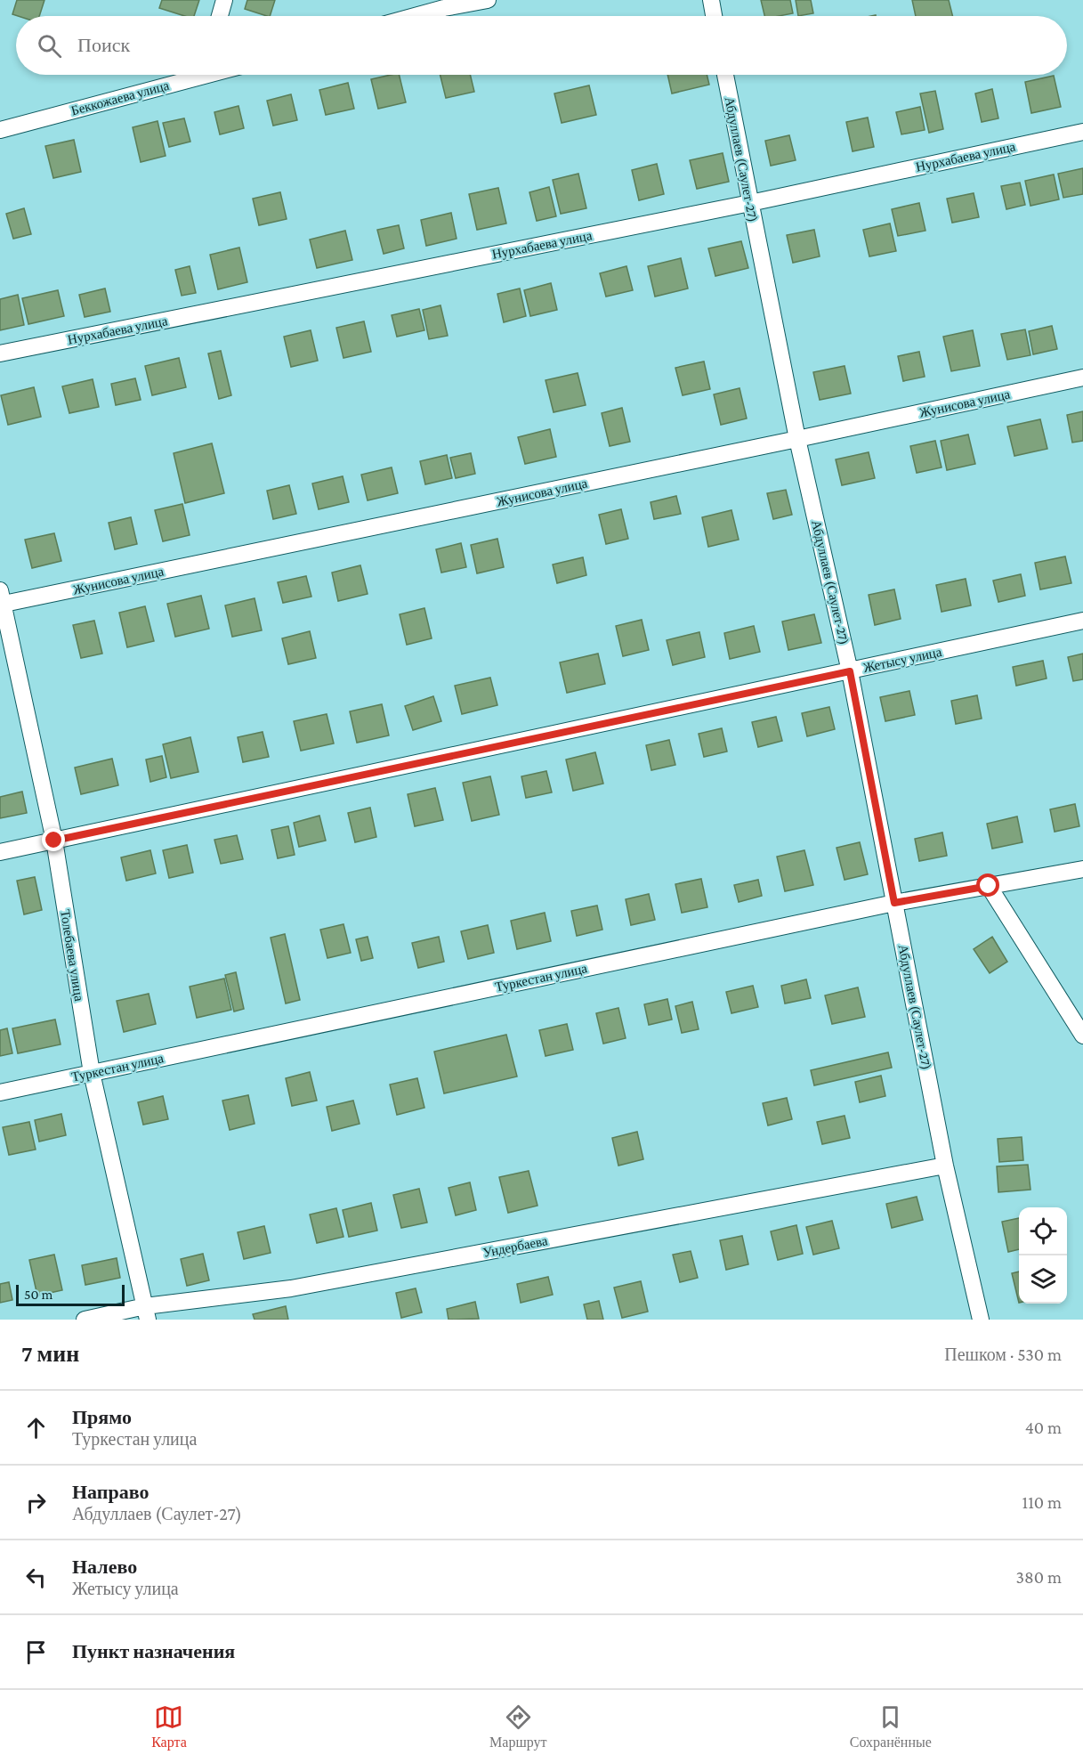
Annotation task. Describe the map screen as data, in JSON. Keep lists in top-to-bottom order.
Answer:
{
  "streets": {
    "street": [
      "Беккожаева улица",
      "Нурхабаева улица",
      "Абдуллаев (Саулет-27)",
      "Жунисова улица",
      "Жетысу улица",
      "Толебаева улица",
      "Туркестан улица",
      "Ундербаева"
    ]
  },
  "crossings": [
    ["Нурхабаева улица", "Абдуллаев (Саулет-27)"],
    ["Абдуллаев (Саулет-27)", "Жунисова улица"],
    ["Абдуллаев (Саулет-27)", "Жетысу улица"],
    ["Абдуллаев (Саулет-27)", "Туркестан улица"],
    ["Абдуллаев (Саулет-27)", "Ундербаева"],
    ["Жунисова улица", "Толебаева улица"],
    ["Жетысу улица", "Толебаева улица"],
    ["Толебаева улица", "Туркестан улица"],
    ["Толебаева улица", "Ундербаева"]
  ],
  "scale_bar": "50 m",
  "page": {
    "search": "Поиск",
    "scale": "50 m",
    "heading": ["7 мин", "Пешком · 530 m"],
    "list": [
      ["Прямо", "Туркестан улица", "40 m"],
      ["Направо", "Абдуллаев (Саулет-27)", "110 m"],
      ["Налево", "Жетысу улица", "380 m"],
      "Пункт назначения"
    ],
    "nav": ["Карта", "Маршрут", "Сохранённые"]
  }
}
